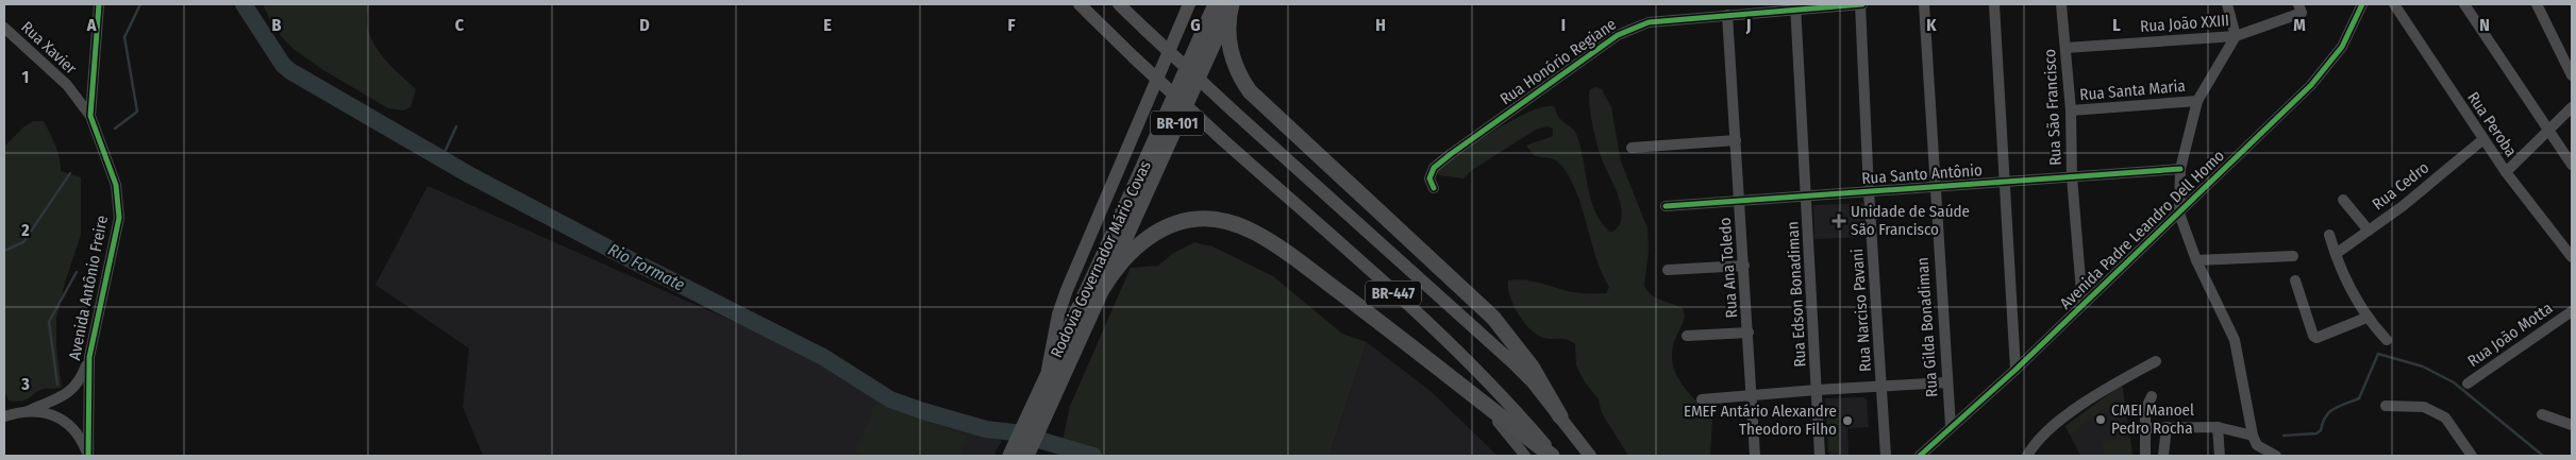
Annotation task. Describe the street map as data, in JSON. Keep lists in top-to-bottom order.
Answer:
{
  "streets": {
    "highway": ["BR-101", "Rodovia Governador Mário Covas"],
    "main road": ["BR-447"],
    "street": [
      "Rua João XXIII",
      "Rua Xavier",
      "Rua Honório Regiane",
      "Rua Santa Maria",
      "Rua São Francisco",
      "Rua Peroba",
      "Rua Santo Antônio",
      "Rua Cedro",
      "Avenida Padre Leandro Dell Homo",
      "Rua Ana Toledo",
      "Avenida Antônio Freire",
      "Rua Edson Bonadiman",
      "Rua Narciso Pavani",
      "Rua Gilda Bonadiman",
      "Rua João Motta"
    ]
  },
  "crossings": [
    ["Rua João XXIII", "Rua São Francisco"],
    ["Rua Xavier", "Avenida Antônio Freire"],
    ["Rua Honório Regiane", "Rua Ana Toledo"],
    ["Rua Honório Regiane", "Rua Edson Bonadiman"],
    ["Rua Honório Regiane", "Rua Narciso Pavani"],
    ["Rua Santa Maria", "Rua São Francisco"],
    ["Rua São Francisco", "Rua Santo Antônio"],
    ["Rua São Francisco", "Avenida Padre Leandro Dell Homo"],
    ["Rua Peroba", "Rua Cedro"],
    ["Rua Santo Antônio", "Rua Ana Toledo"],
    ["Rua Santo Antônio", "Rua Edson Bonadiman"],
    ["Rua Santo Antônio", "Rua Narciso Pavani"],
    ["Rua Santo Antônio", "Rua Gilda Bonadiman"],
    ["Avenida Padre Leandro Dell Homo", "Rua Gilda Bonadiman"]
  ],
  "water": ["Rio Formate"],
  "places": {
    "health": ["Unidade de Saúde São Francisco"],
    "other": ["CMEI Manoel Pedro Rocha", "EMEF Antário Alexandre Theodoro Filho"]
  },
  "grid": {
    "columns": [
      "A",
      "B",
      "C",
      "D",
      "E",
      "F",
      "G",
      "H",
      "I",
      "J",
      "K",
      "L",
      "M",
      "N"
    ],
    "rows": ["1", "2", "3"]
  }
}
